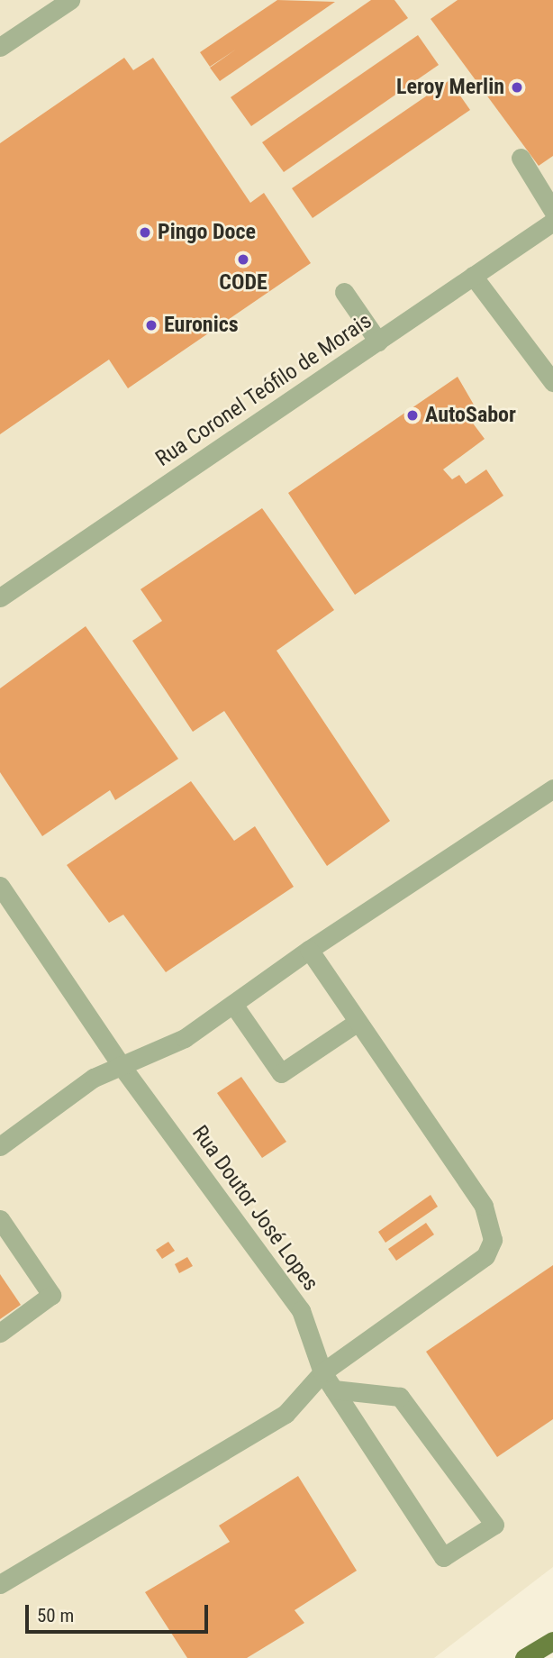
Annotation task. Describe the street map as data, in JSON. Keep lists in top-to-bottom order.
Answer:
{
  "streets": {
    "street": ["Rua Coronel Teófilo de Morais", "Rua Doutor José Lopes"]
  },
  "places": [
    "Leroy Merlin",
    "Pingo Doce",
    "CODE",
    "Euronics",
    "AutoSabor"
  ],
  "scale_bar": "50 m"
}
